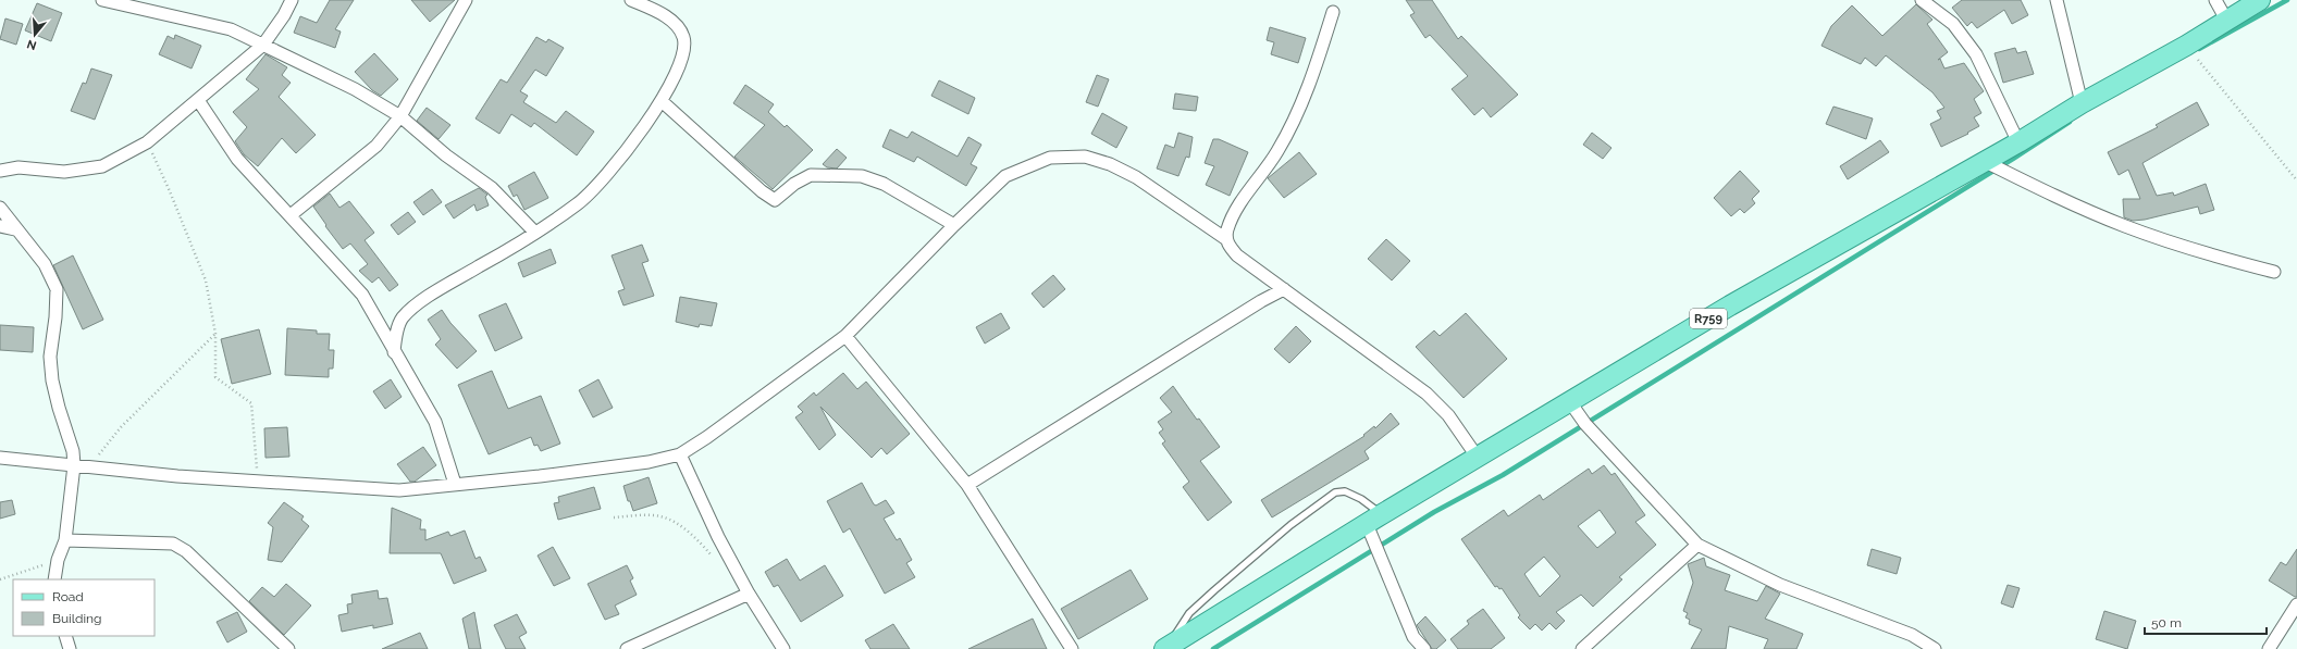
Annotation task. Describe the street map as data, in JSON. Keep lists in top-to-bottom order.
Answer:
{
  "streets": {
    "main road": ["R759"]
  },
  "legend": ["Road", "Building"],
  "scale_bar": "50 m",
  "north": "bottom"
}
